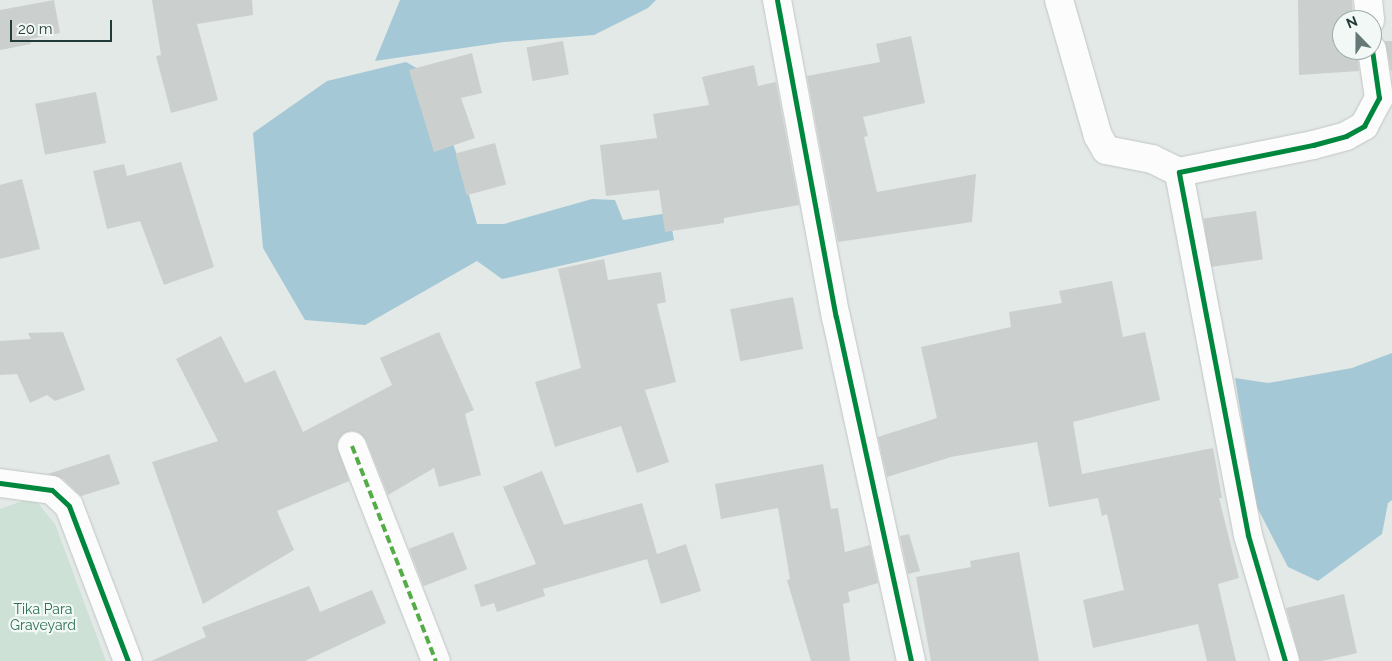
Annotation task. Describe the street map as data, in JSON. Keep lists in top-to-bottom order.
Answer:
{
  "parks": ["Tika Para Graveyard"],
  "scale_bar": "20 m",
  "north": "top"
}
